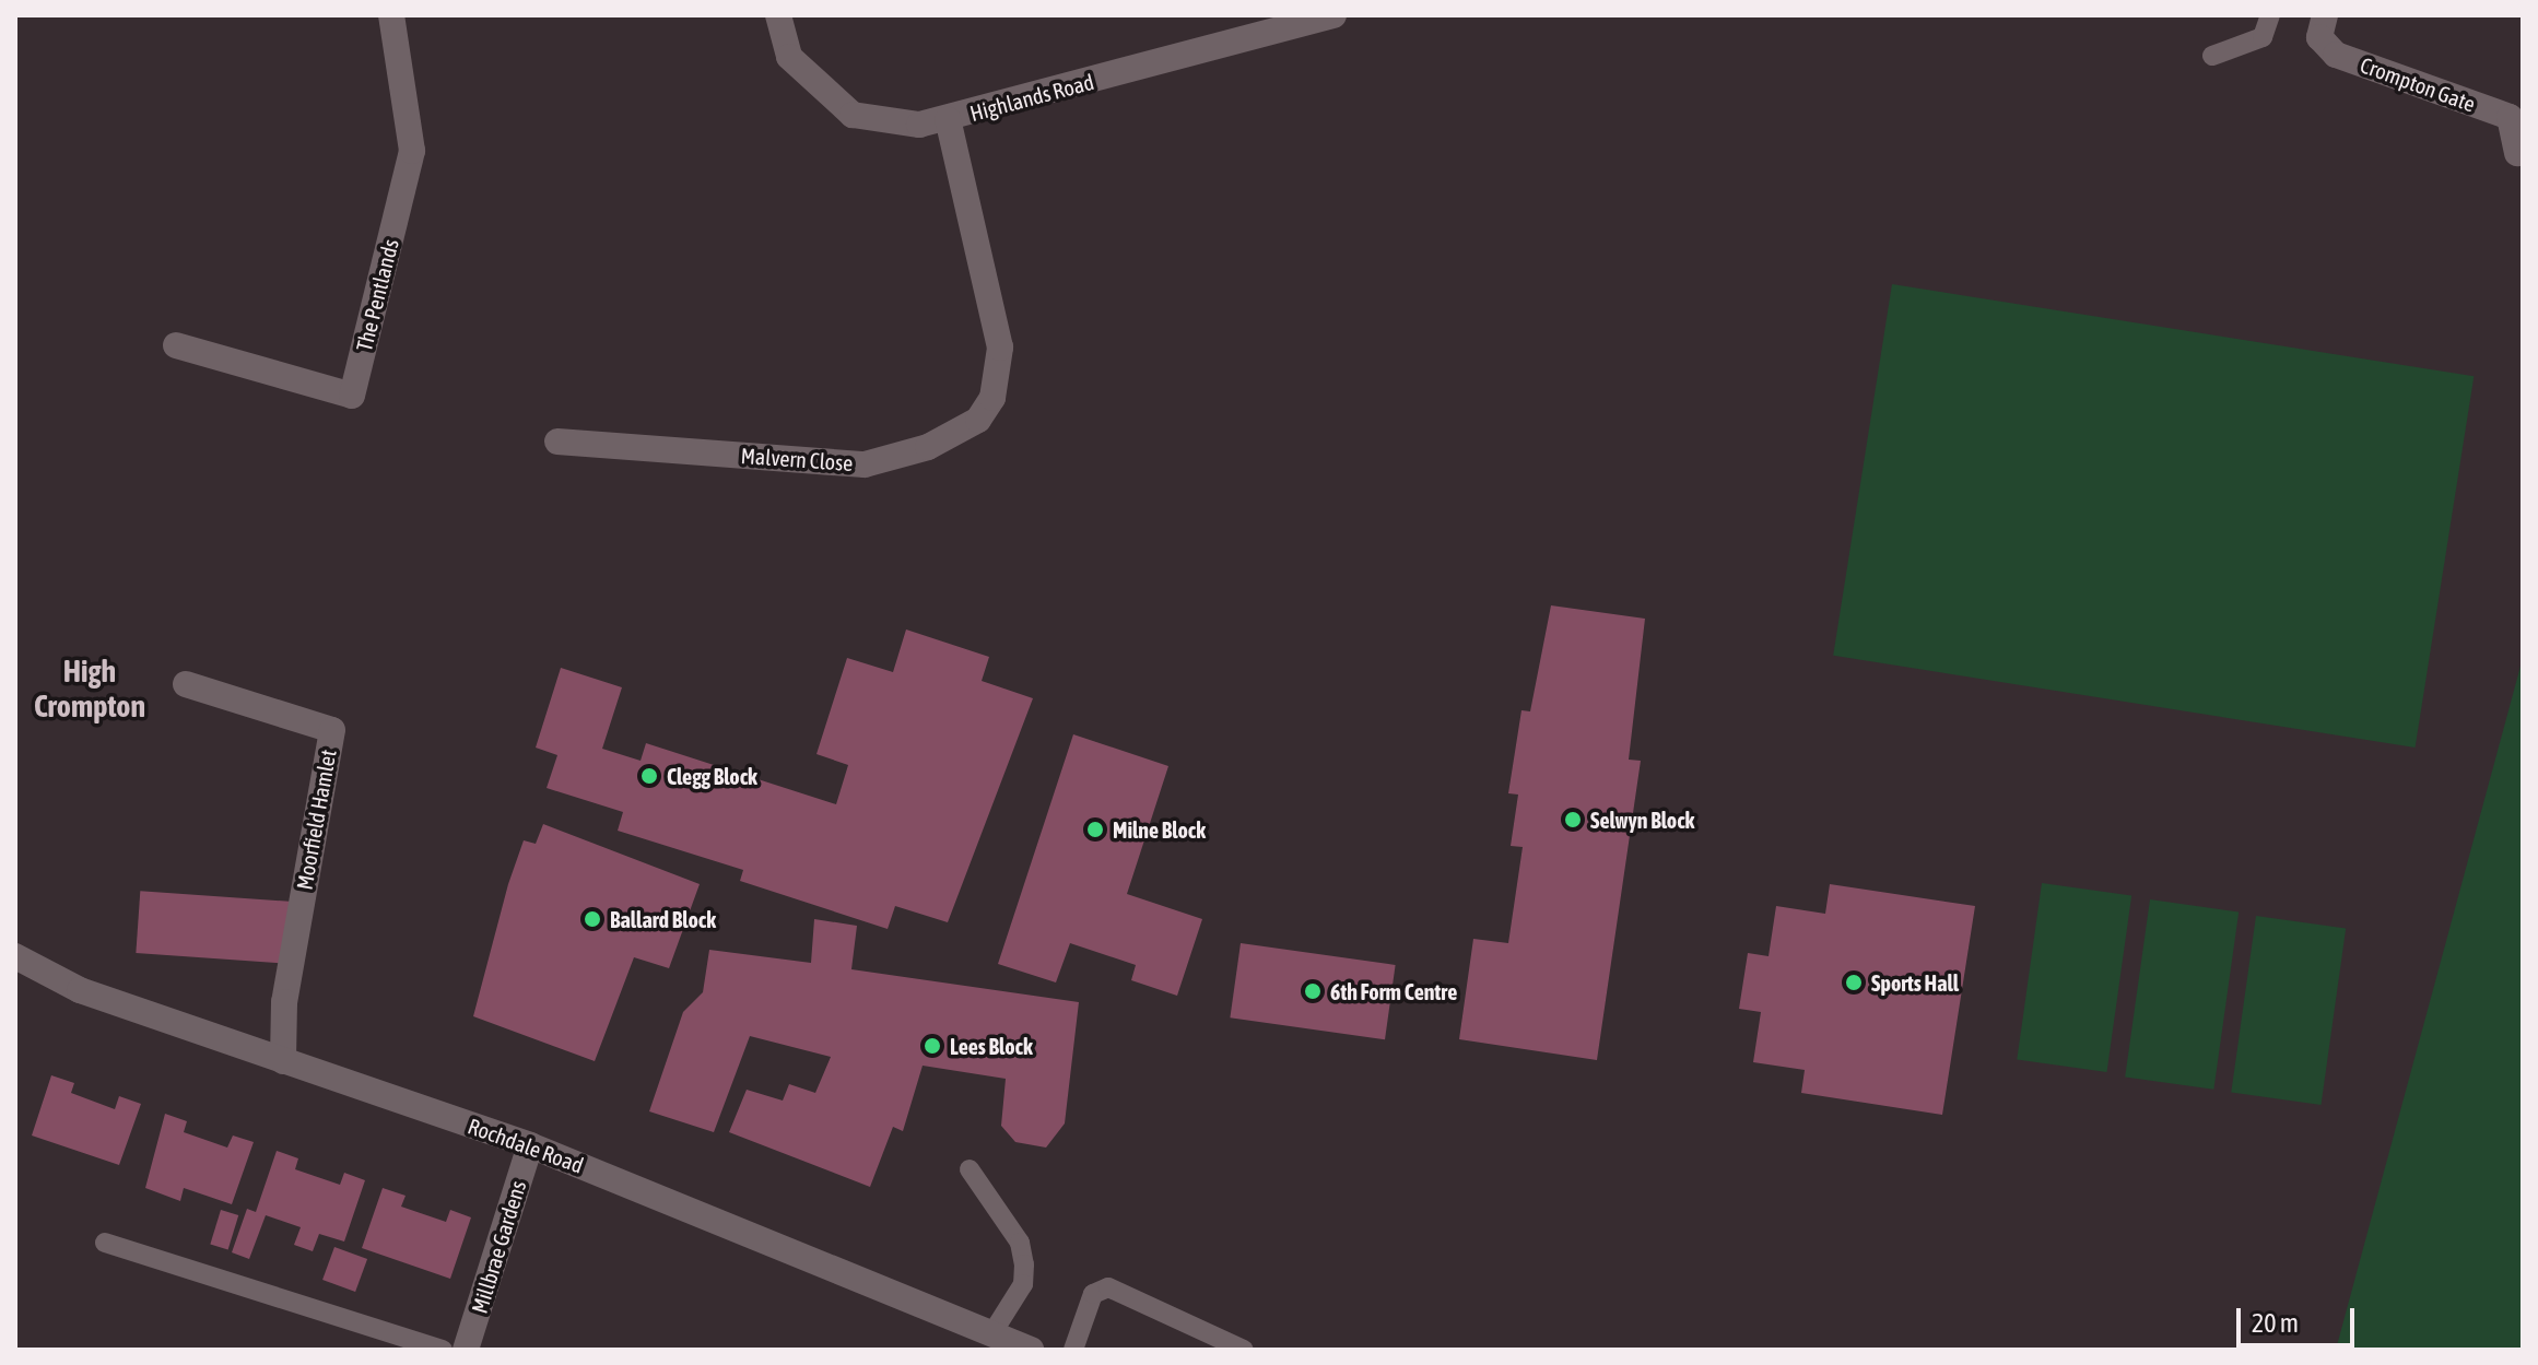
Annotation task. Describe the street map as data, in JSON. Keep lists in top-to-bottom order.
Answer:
{
  "streets": {
    "street": [
      "Crompton Gate",
      "Highlands Road",
      "The Pentlands",
      "Malvern Close",
      "Moorfield Hamlet",
      "Rochdale Road",
      "Millbrae Gardens"
    ]
  },
  "crossings": [
    ["Highlands Road", "Malvern Close"],
    ["Moorfield Hamlet", "Rochdale Road"],
    ["Rochdale Road", "Millbrae Gardens"]
  ],
  "districts": ["High Crompton"],
  "places": [
    "Clegg Block",
    "Selwyn Block",
    "Milne Block",
    "Ballard Block",
    "Sports Hall",
    "6th Form Centre",
    "Lees Block"
  ],
  "scale_bar": "20 m"
}
